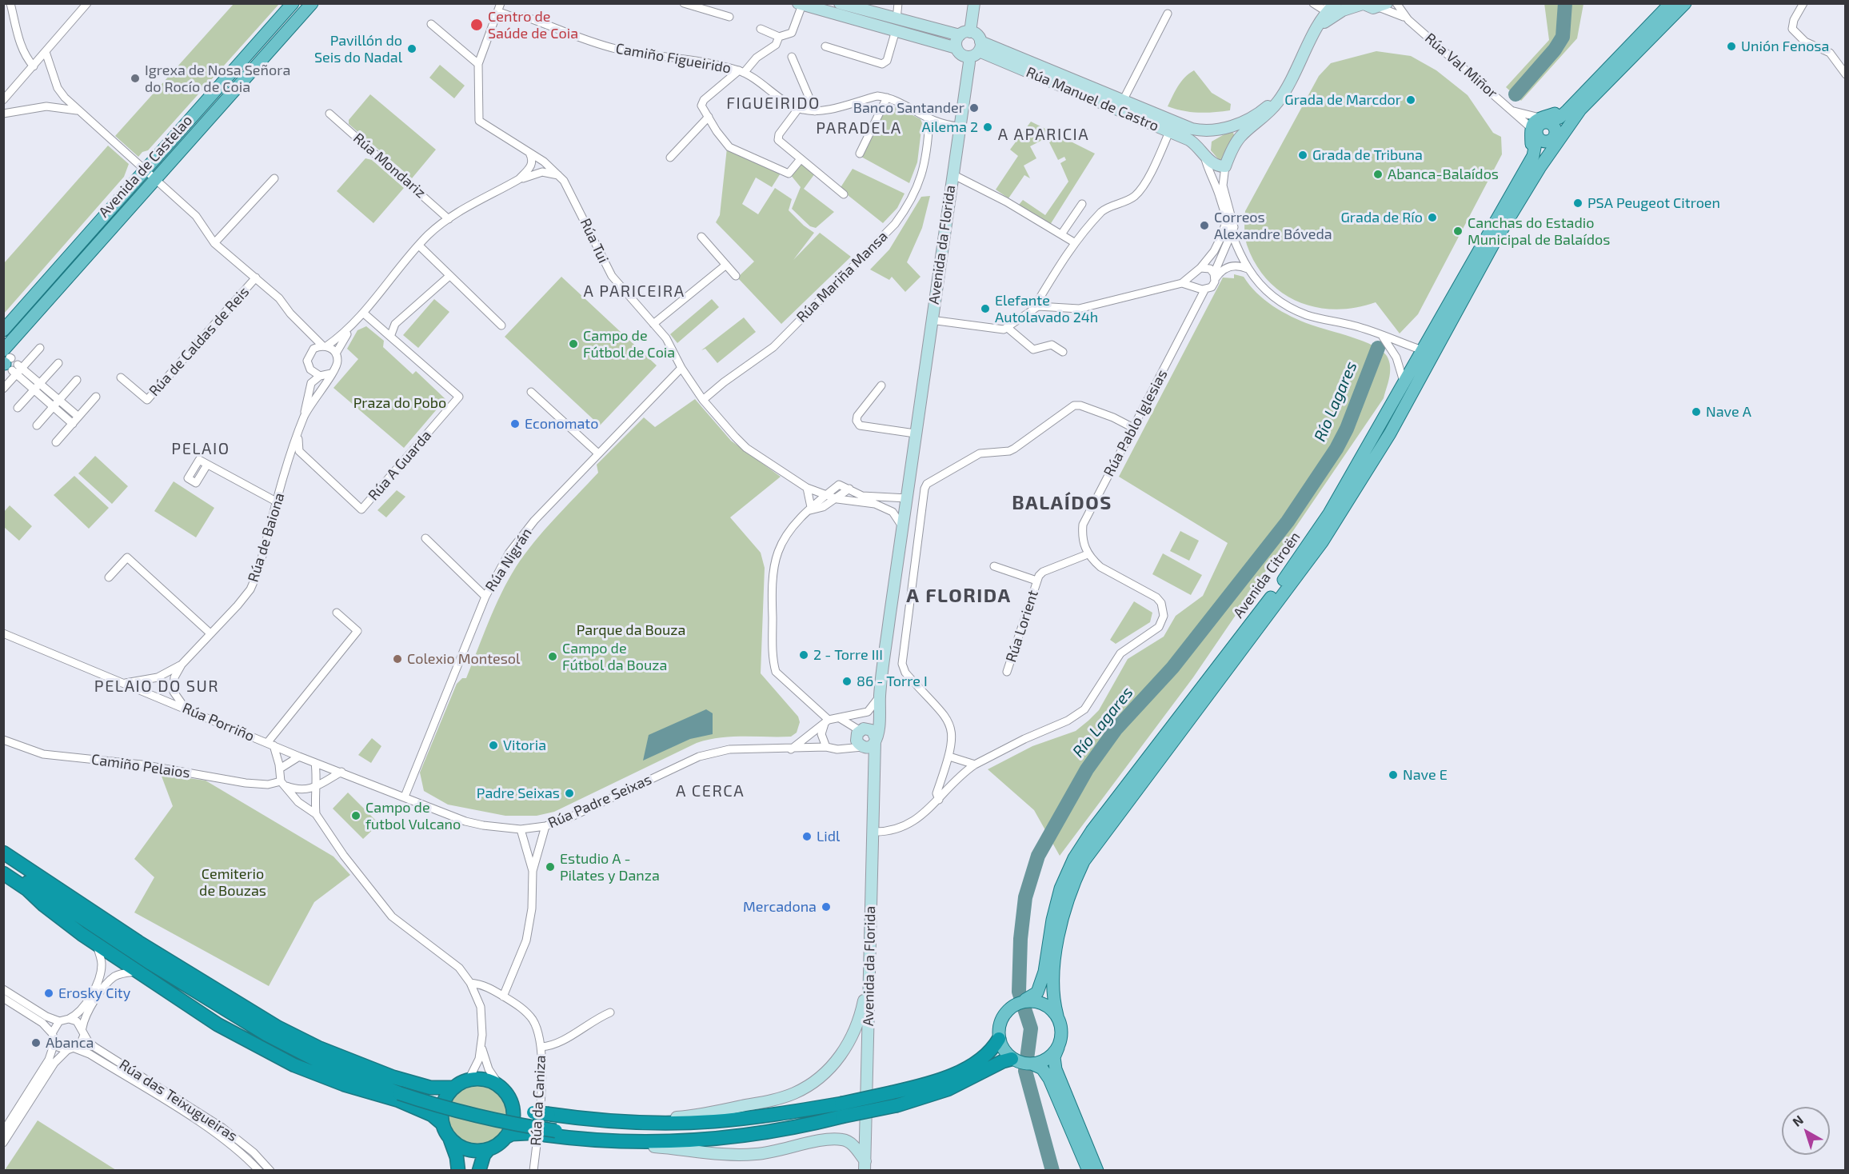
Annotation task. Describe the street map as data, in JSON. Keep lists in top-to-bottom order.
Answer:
{
  "streets": {
    "main road": [
      "Rúa Manuel de Castro",
      "Avenida de Castelao",
      "Avenida da Florida",
      "Avenida Citroën"
    ],
    "street": [
      "Camiño Figueirido",
      "Rúa Val Miñor",
      "Rúa Mondariz",
      "Rúa Tui",
      "Rúa Mariña Mansa",
      "Rúa de Caldas de Reis",
      "Rúa Pablo Iglesias",
      "Rúa A Guarda",
      "Rúa de Baiona",
      "Rúa Nigrán",
      "Rúa Lorient",
      "Rúa Porriño",
      "Camiño Pelaios",
      "Rúa Padre Seixas",
      "Rúa das Teixugueiras",
      "Rúa da Caniza"
    ]
  },
  "crossings": [
    ["Camiño Figueirido", "Rúa Tui"],
    ["Rúa Val Miñor", "Avenida Citroën"],
    ["Rúa Manuel de Castro", "Avenida da Florida"],
    ["Rúa Mondariz", "Rúa de Baiona"],
    ["Rúa Tui", "Avenida da Florida"],
    ["Rúa Tui", "Rúa Mariña Mansa"],
    ["Rúa Tui", "Rúa de Baiona"],
    ["Rúa Tui", "Rúa Nigrán"],
    ["Avenida da Florida", "Rúa Padre Seixas"],
    ["Rúa Pablo Iglesias", "Rúa Lorient"],
    ["Rúa A Guarda", "Rúa de Baiona"],
    ["Rúa de Baiona", "Rúa Porriño"],
    ["Rúa Nigrán", "Rúa Padre Seixas"],
    ["Rúa Porriño", "Camiño Pelaios"],
    ["Rúa Porriño", "Rúa Padre Seixas"],
    ["Camiño Pelaios", "Rúa Padre Seixas"]
  ],
  "districts": [
    "FIGUEIRIDO",
    "PARADELA",
    "A APARICIA",
    "A PARICEIRA",
    "PELAIO",
    "BALAÍDOS",
    "A FLORIDA",
    "PELAIO DO SUR",
    "A CERCA"
  ],
  "water": ["Río Lagares"],
  "parks": ["Praza do Pobo", "Parque da Bouza", "Cemiterio de Bouzas"],
  "places": [
    "Centro de Saúde de Coia",
    "Unión Fenosa",
    "Pavillón do Seis do Nadal",
    "Igrexa de Nosa Señora do Rocío de Coia",
    "Grada de Marcdor",
    "Banco Santander",
    "Ailema 2",
    "Grada de Tribuna",
    "Abanca-Balaídos",
    "PSA Peugeot Citroen",
    "Grada de Río",
    "Correos Alexandre Bóveda",
    "Canchas do Estadio Municipal de Balaídos",
    "Elefante Autolavado 24h",
    "Campo de Fútbol de Coia",
    "Nave A",
    "Economato",
    "2 - Torre III",
    "Campo de Fútbol da Bouza",
    "Colexio Montesol",
    "86 - Torre I",
    "Vitoria",
    "Nave E",
    "Padre Seixas",
    "Campo de futbol Vulcano",
    "Lidl",
    "Estudio A - Pilates y Danza",
    "Mercadona",
    "Erosky City",
    "Abanca"
  ],
  "north": "top left"
}
